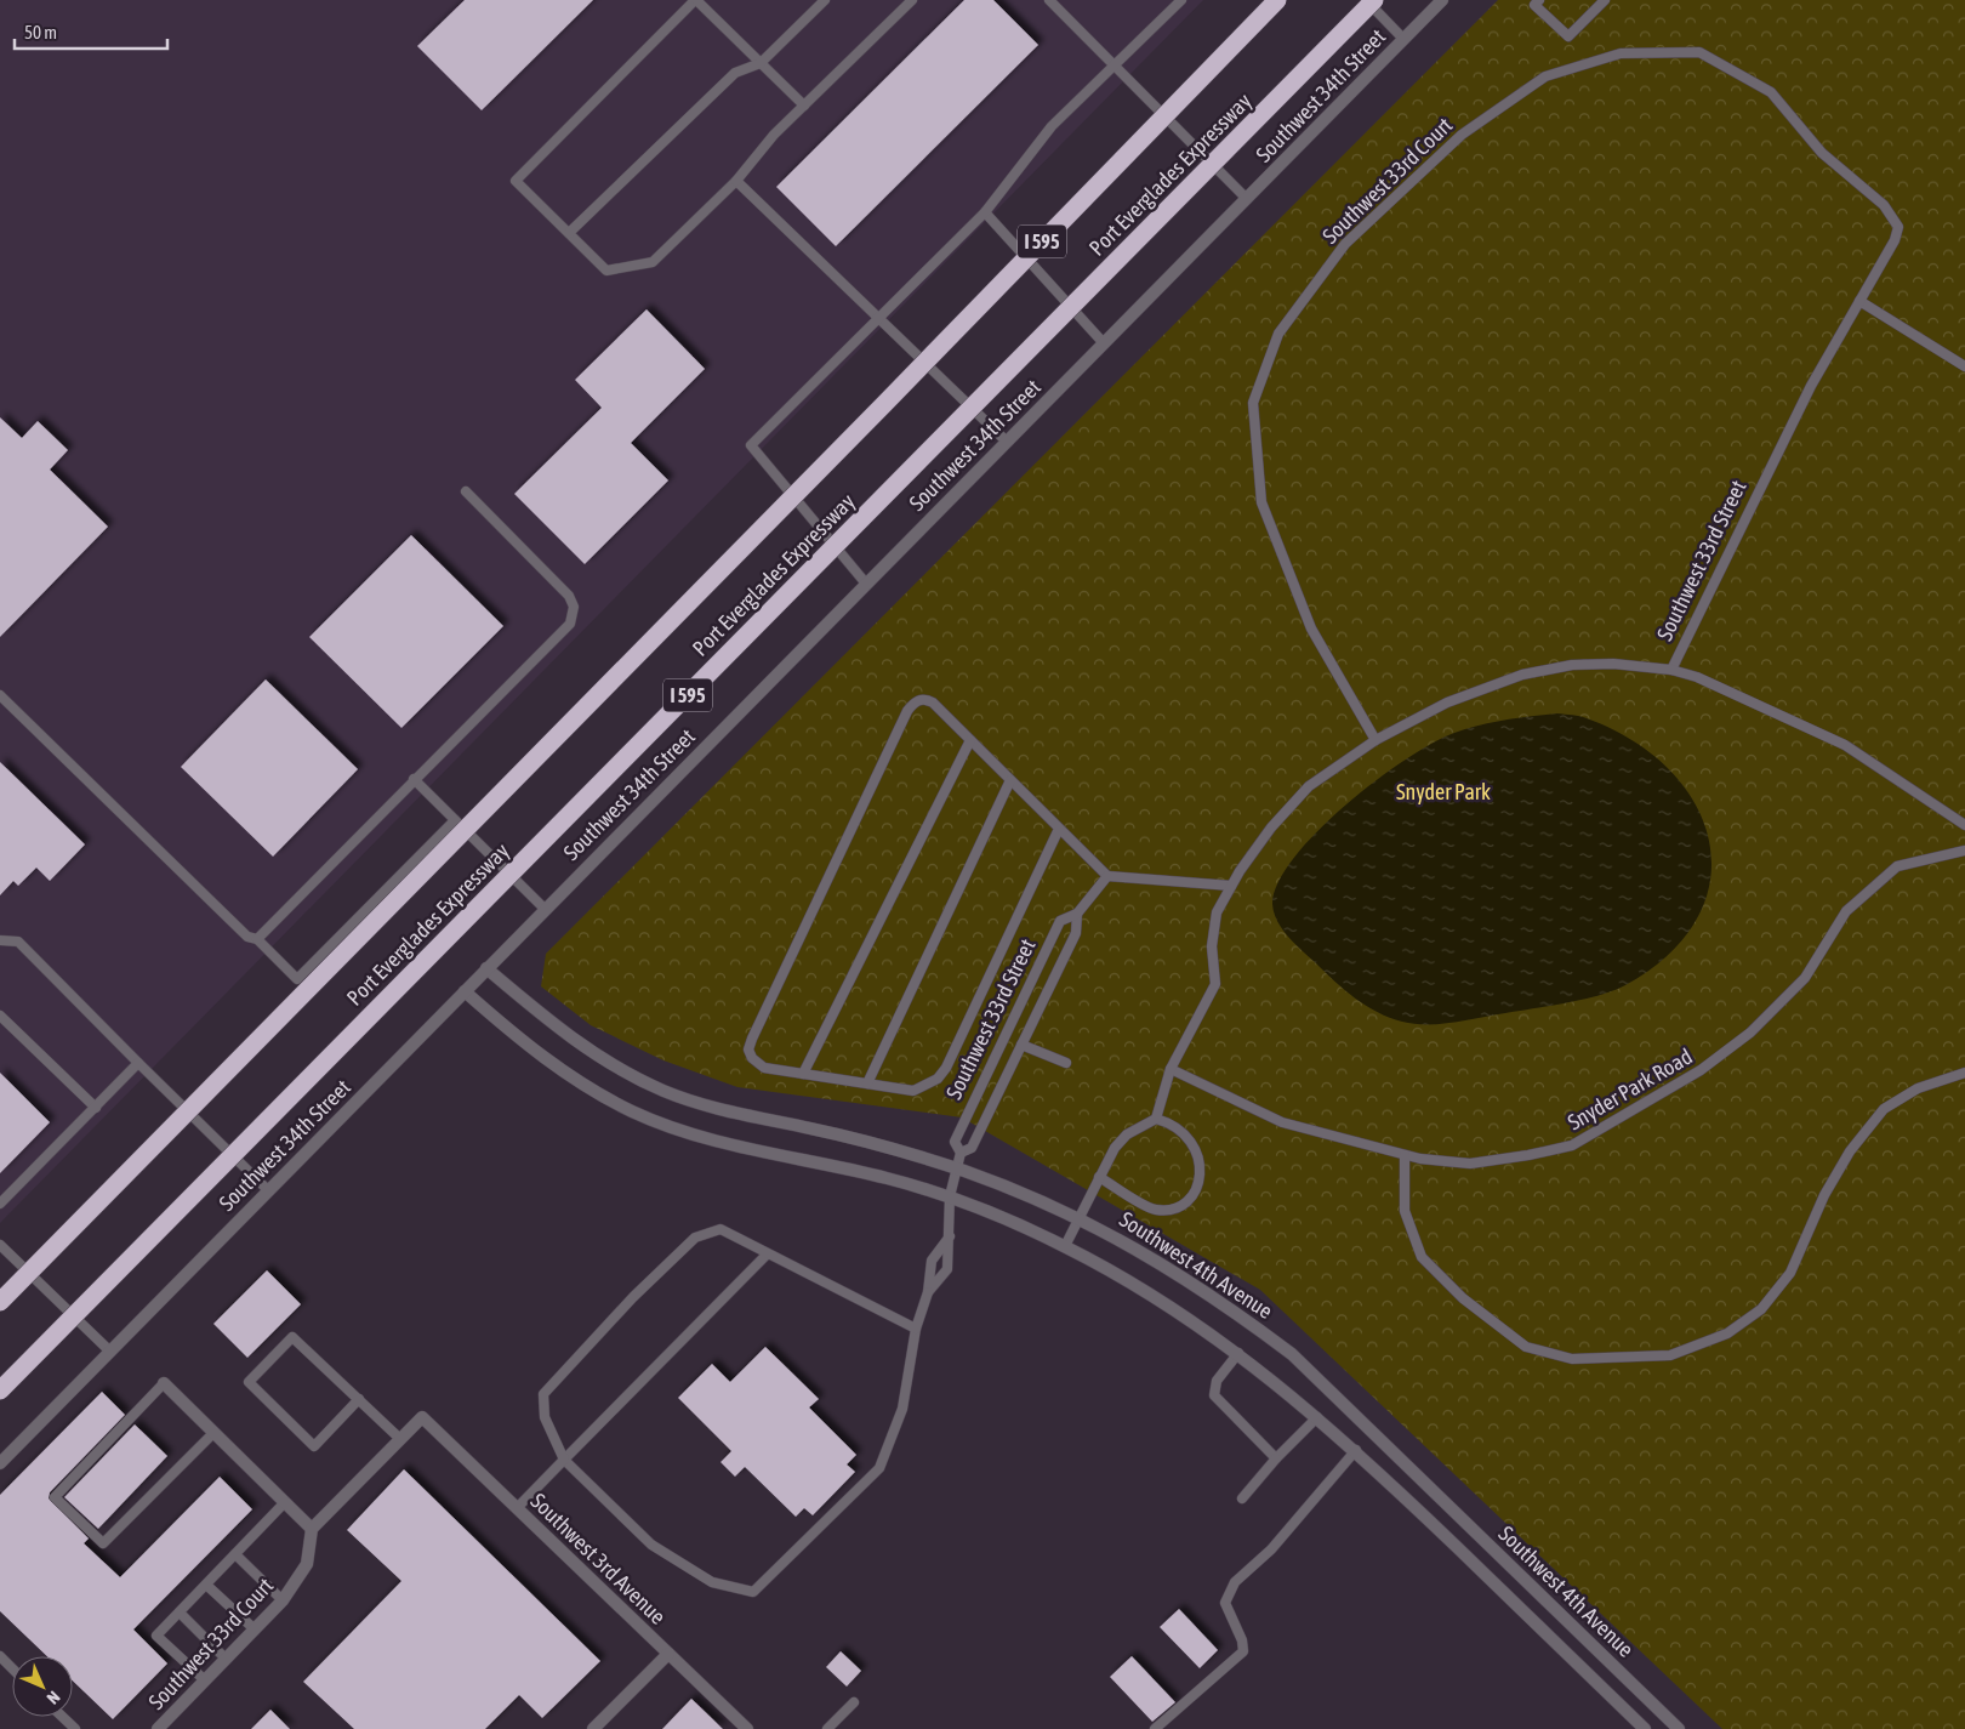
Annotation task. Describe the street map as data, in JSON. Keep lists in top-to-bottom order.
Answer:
{
  "streets": {
    "highway": ["Port Everglades Expressway", "I 595"],
    "street": [
      "Southwest 34th Street",
      "Southwest 33rd Court",
      "Southwest 4th Avenue",
      "Southwest 3rd Avenue"
    ],
    "lane": ["Southwest 33rd Street", "Snyder Park Road"]
  },
  "crossings": [
    ["Southwest 34th Street", "Southwest 4th Avenue"],
    ["Southwest 33rd Court", "Southwest 33rd Street"],
    ["Southwest 33rd Street", "Snyder Park Road"],
    ["Southwest 33rd Street", "Southwest 4th Avenue"]
  ],
  "parks": ["Snyder Park"],
  "scale_bar": "50 m",
  "north": "bottom right"
}
